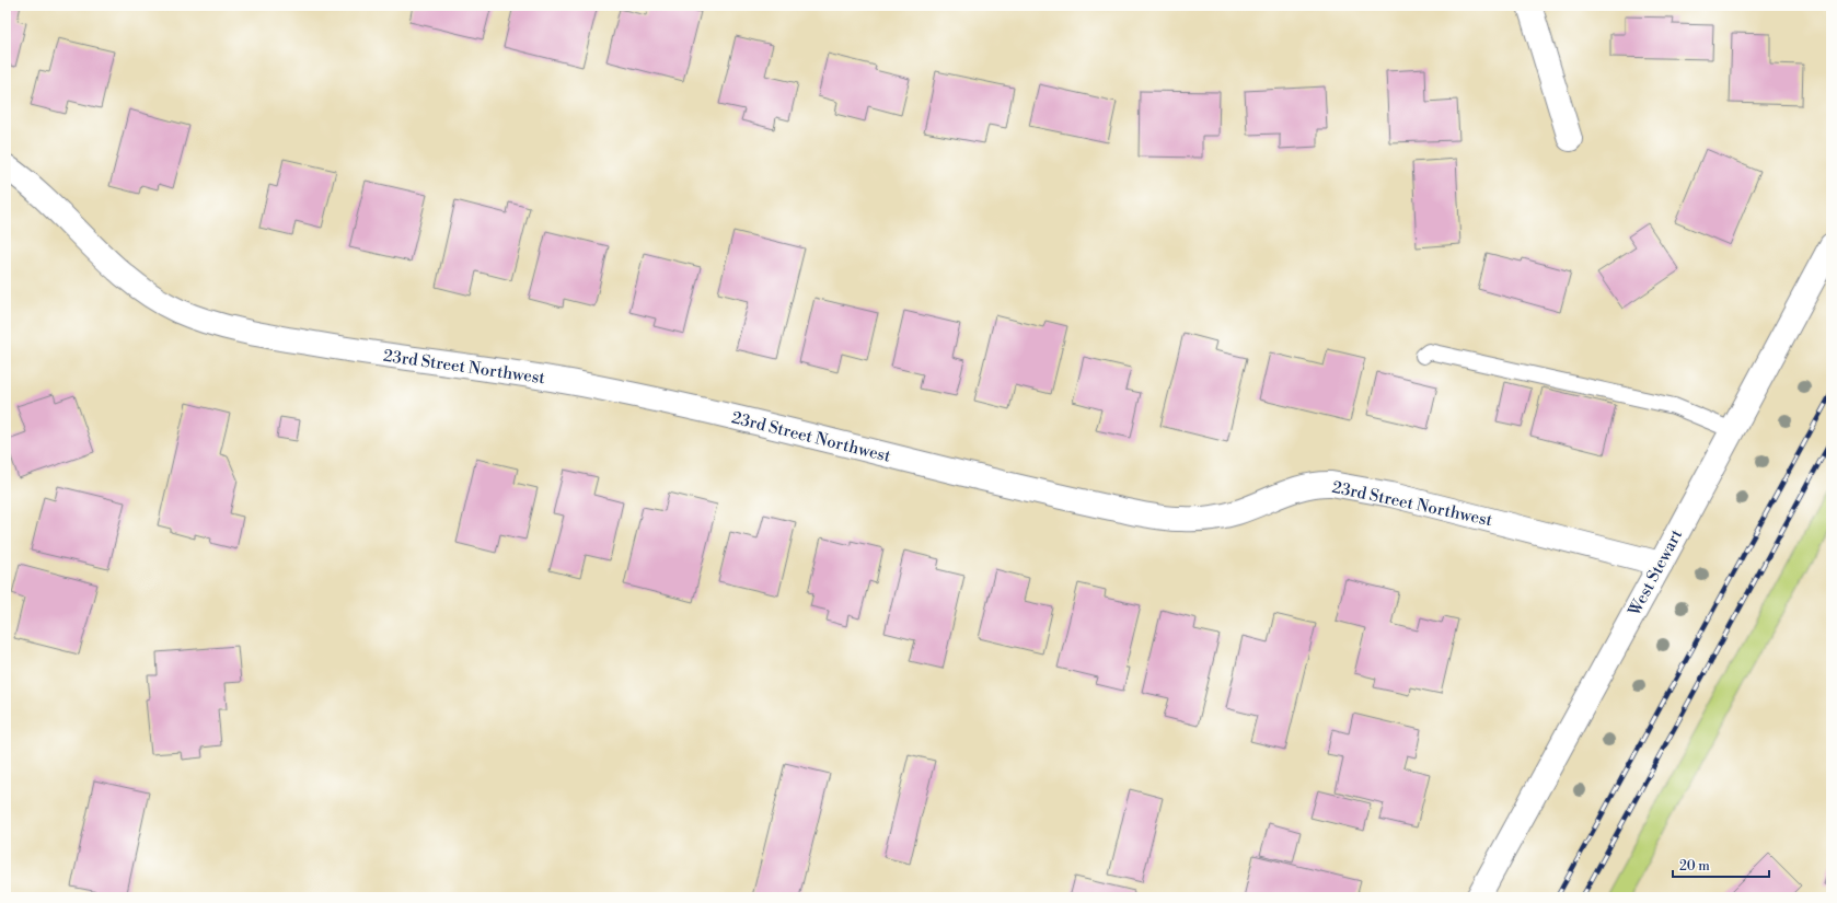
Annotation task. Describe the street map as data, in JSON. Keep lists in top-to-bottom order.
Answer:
{
  "streets": {
    "street": ["23rd Street Northwest", "West Stewart"]
  },
  "crossings": [
    ["23rd Street Northwest", "West Stewart"]
  ],
  "scale_bar": "20 m"
}
